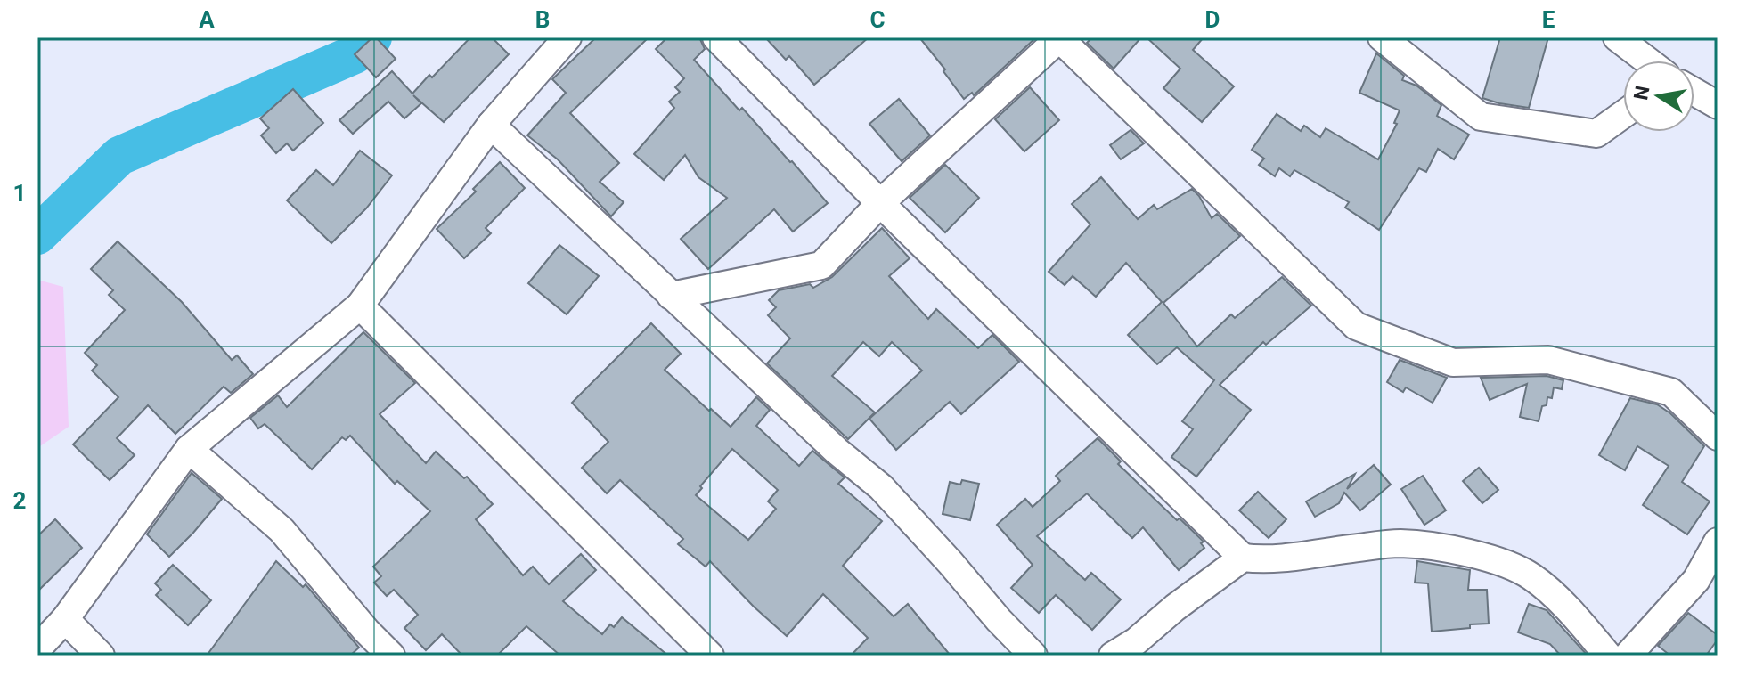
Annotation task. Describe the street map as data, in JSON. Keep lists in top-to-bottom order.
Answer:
{
  "north": "left",
  "grid": {
    "columns": [
      "A",
      "B",
      "C",
      "D",
      "E"
    ],
    "rows": ["1", "2"]
  }
}
